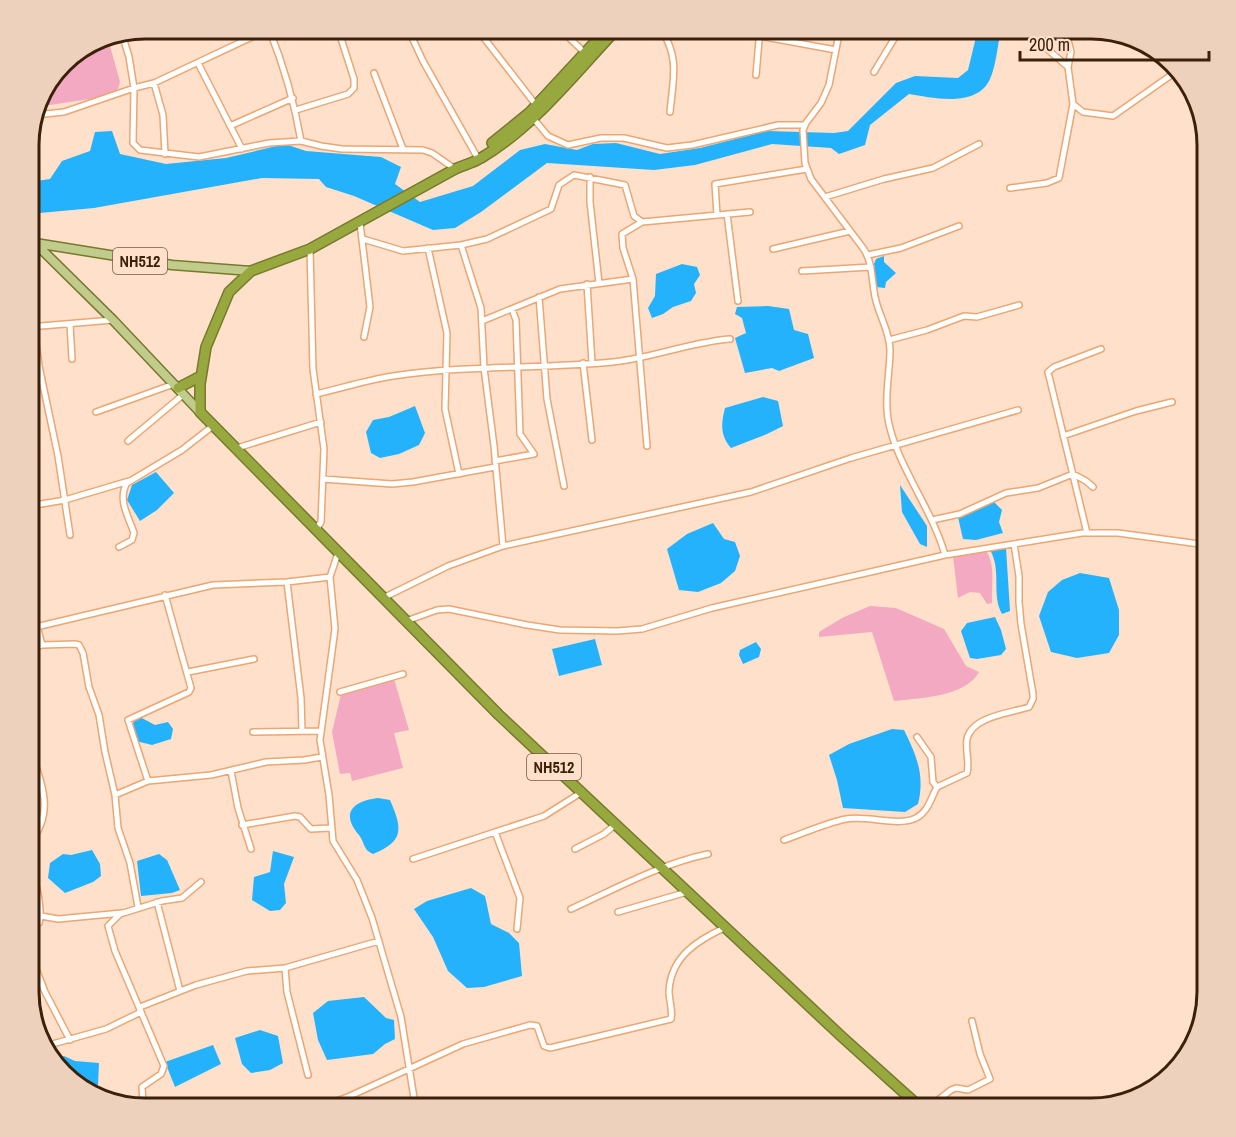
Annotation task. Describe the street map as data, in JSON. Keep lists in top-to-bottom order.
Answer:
{
  "streets": {
    "highway": ["NH512"]
  },
  "scale_bar": "200 m"
}
